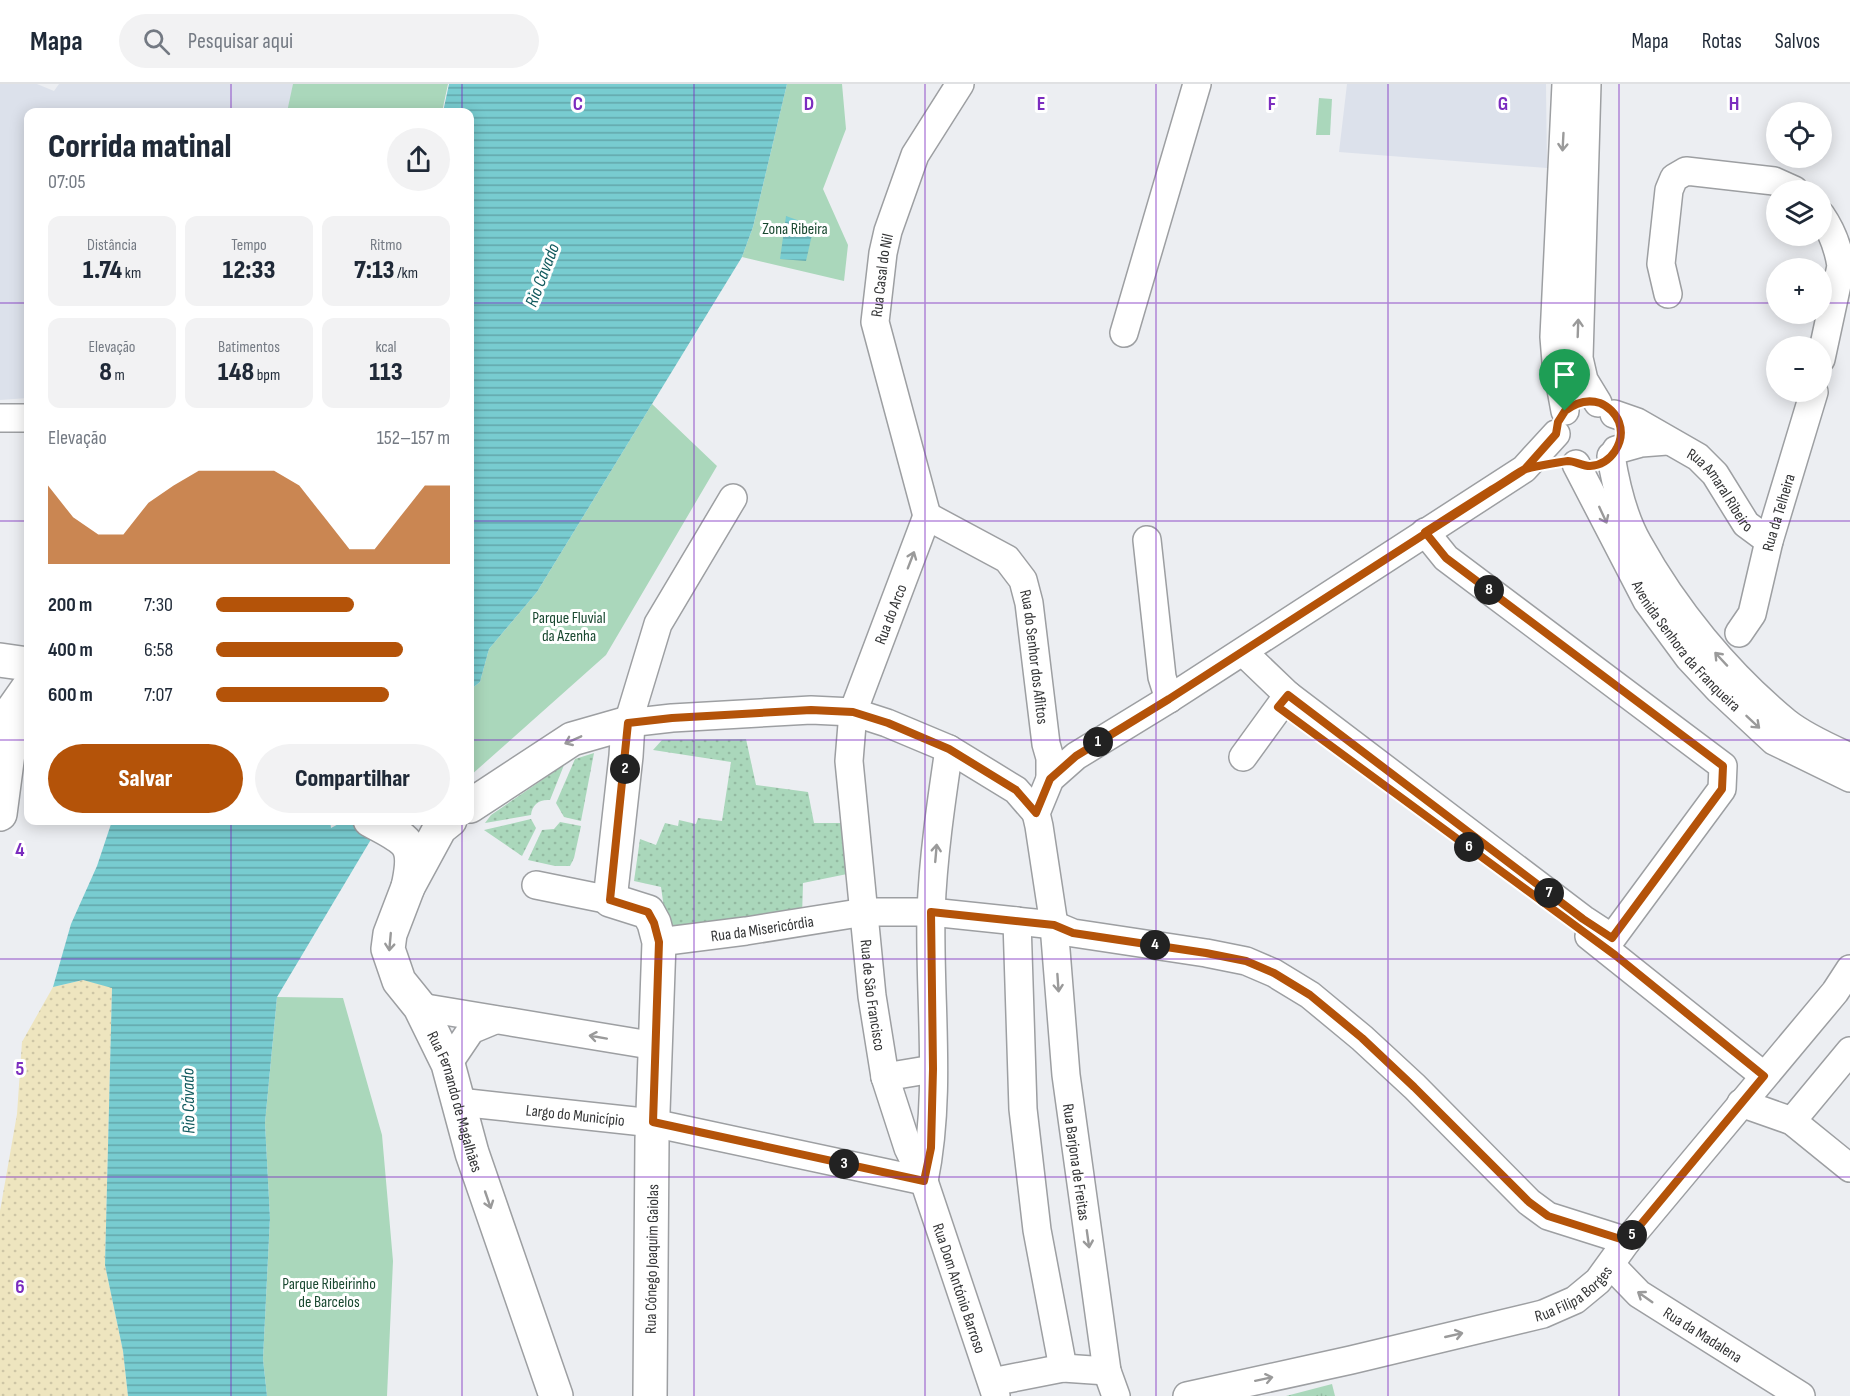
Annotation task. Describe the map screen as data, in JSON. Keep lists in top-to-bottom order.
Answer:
{
  "streets": {
    "main road": ["Rua Fernando de Magalhães", "Rua Cónego Joaquim Gaiolas"],
    "street": [
      "Rua Casal do Nil",
      "Rua Amaral Ribeiro",
      "Rua da Telheira",
      "Rua do Arco",
      "Avenida Senhora da Franqueira",
      "Rua do Senhor dos Aflitos",
      "Rua da Misericórdia",
      "Rua de São Francisco",
      "Largo do Município",
      "Rua Barjona de Freitas",
      "Rua Dom António Barroso",
      "Rua Filipa Borges",
      "Rua da Madalena"
    ]
  },
  "crossings": [
    ["Rua Casal do Nil", "Rua do Arco"],
    ["Rua Casal do Nil", "Rua do Senhor dos Aflitos"],
    ["Rua Amaral Ribeiro", "Rua da Telheira"],
    ["Rua Amaral Ribeiro", "Avenida Senhora da Franqueira"],
    ["Rua do Arco", "Rua do Senhor dos Aflitos"],
    ["Rua do Arco", "Rua da Misericórdia"],
    ["Rua do Arco", "Rua de São Francisco"],
    ["Rua da Misericórdia", "Rua de São Francisco"],
    ["Rua da Misericórdia", "Rua Barjona de Freitas"],
    ["Rua da Misericórdia", "Rua Filipa Borges"],
    ["Rua de São Francisco", "Largo do Município"],
    ["Rua de São Francisco", "Rua Dom António Barroso"],
    ["Rua Fernando de Magalhães", "Largo do Município"],
    ["Largo do Município", "Rua Cónego Joaquim Gaiolas"],
    ["Largo do Município", "Rua Dom António Barroso"],
    ["Rua Filipa Borges", "Rua da Madalena"]
  ],
  "one_way": ["Rua Fernando de Magalhães", "Rua Filipa Borges"],
  "water": ["Rio Cávado"],
  "parks": ["Zona Ribeira", "Parque Fluvial da Azenha", "Parque Ribeirinho de Barcelos"],
  "page": {
    "header": "Mapa",
    "search": "Pesquisar aqui",
    "nav": ["Mapa", "Rotas", "Salvos"],
    "map_buttons": ["+", "−"],
    "heading": ["Corrida matinal", "07:05"],
    "stats": [
      ["Distância", "1.74 km"],
      ["Tempo", "12:33"],
      ["Ritmo", "7:13 /km"],
      ["Elevação", "8 m"],
      ["Batimentos", "148 bpm"],
      ["kcal", "113"]
    ],
    "chart": ["Elevação", "152–157 m"],
    "pins": [
      "8",
      "1",
      "2",
      "6",
      "7",
      "4",
      "3",
      "5"
    ],
    "list": [
      {
        "name": "200 m",
        "note": "7:30"
      },
      {
        "name": "400 m",
        "note": "6:58"
      },
      {
        "name": "600 m",
        "note": "7:07"
      }
    ],
    "buttons": ["Salvar", "Compartilhar"]
  },
  "grid": {
    "columns": [
      "C",
      "D",
      "E",
      "F",
      "G",
      "H"
    ],
    "rows": ["4", "5", "6"]
  }
}
